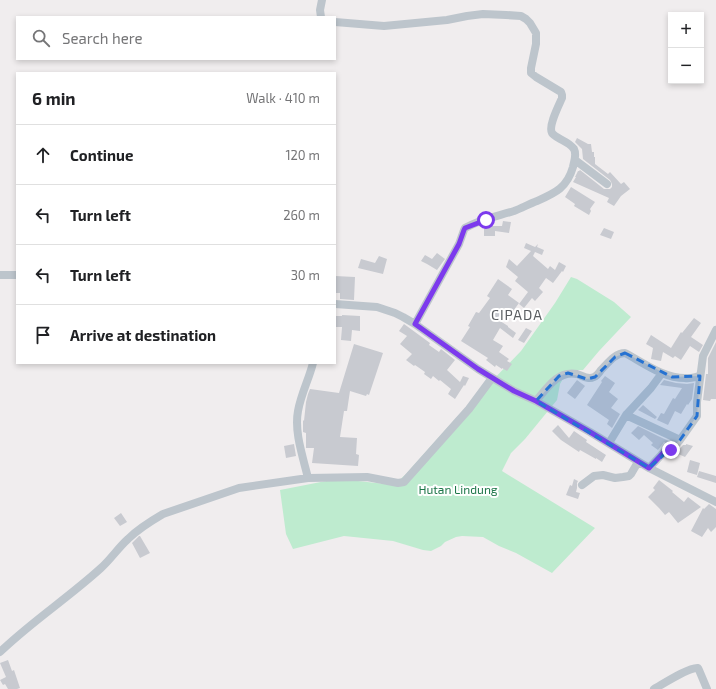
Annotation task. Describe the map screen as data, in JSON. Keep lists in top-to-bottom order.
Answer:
{
  "districts": ["CIPADA"],
  "parks": ["Hutan Lindung"],
  "page": {
    "map_buttons": ["+", "−"],
    "search": "Search here",
    "heading": ["6 min", "Walk · 410 m"],
    "list": [
      ["Continue", "120 m"],
      ["Turn left", "260 m"],
      ["Turn left", "30 m"],
      "Arrive at destination"
    ]
  }
}
